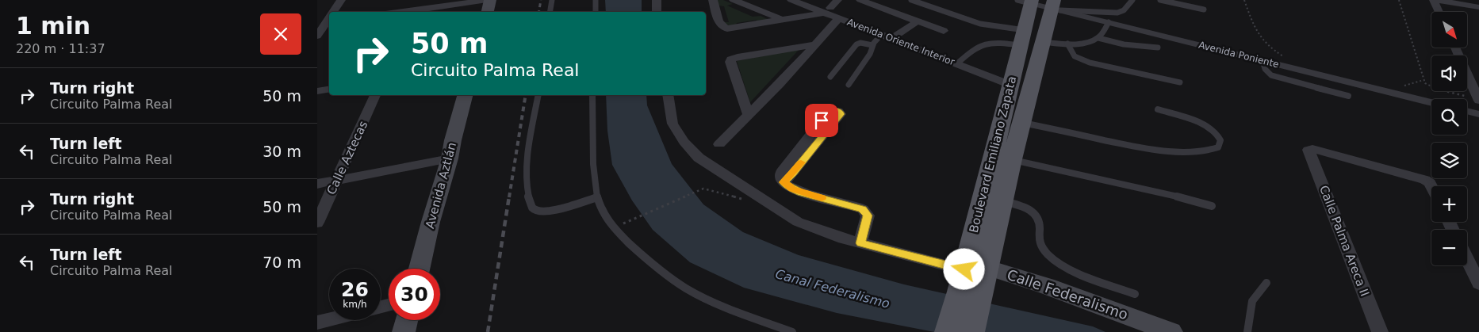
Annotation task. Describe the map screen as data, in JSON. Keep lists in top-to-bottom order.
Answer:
{
  "streets": {
    "main road": ["Boulevard Emiliano Zapata", "Avenida Aztlán", "Calle Federalismo"],
    "street": [
      "Avenida Oriente Interior",
      "Avenida Poniente",
      "Calle Aztecas",
      "Calle Palma Areca II"
    ]
  },
  "crossings": [
    ["Avenida Oriente Interior", "Boulevard Emiliano Zapata"],
    ["Avenida Poniente", "Boulevard Emiliano Zapata"],
    ["Boulevard Emiliano Zapata", "Calle Federalismo"]
  ],
  "water": ["Canal Federalismo"],
  "north": "bottom right",
  "page": {
    "heading": ["1 min", "220 m · 11:37"],
    "map_buttons": ["+", "−"],
    "turn": ["50 m", "Circuito Palma Real"],
    "list": [
      {
        "name": "Turn right",
        "note": "Circuito Palma Real",
        "value": "50 m"
      },
      {
        "name": "Turn left",
        "note": "Circuito Palma Real",
        "value": "30 m"
      },
      {
        "name": "Turn right",
        "note": "Circuito Palma Real",
        "value": "50 m"
      },
      {
        "name": "Turn left",
        "note": "Circuito Palma Real",
        "value": "70 m"
      }
    ],
    "speed": "26 km/h",
    "limit": "30"
  }
}
